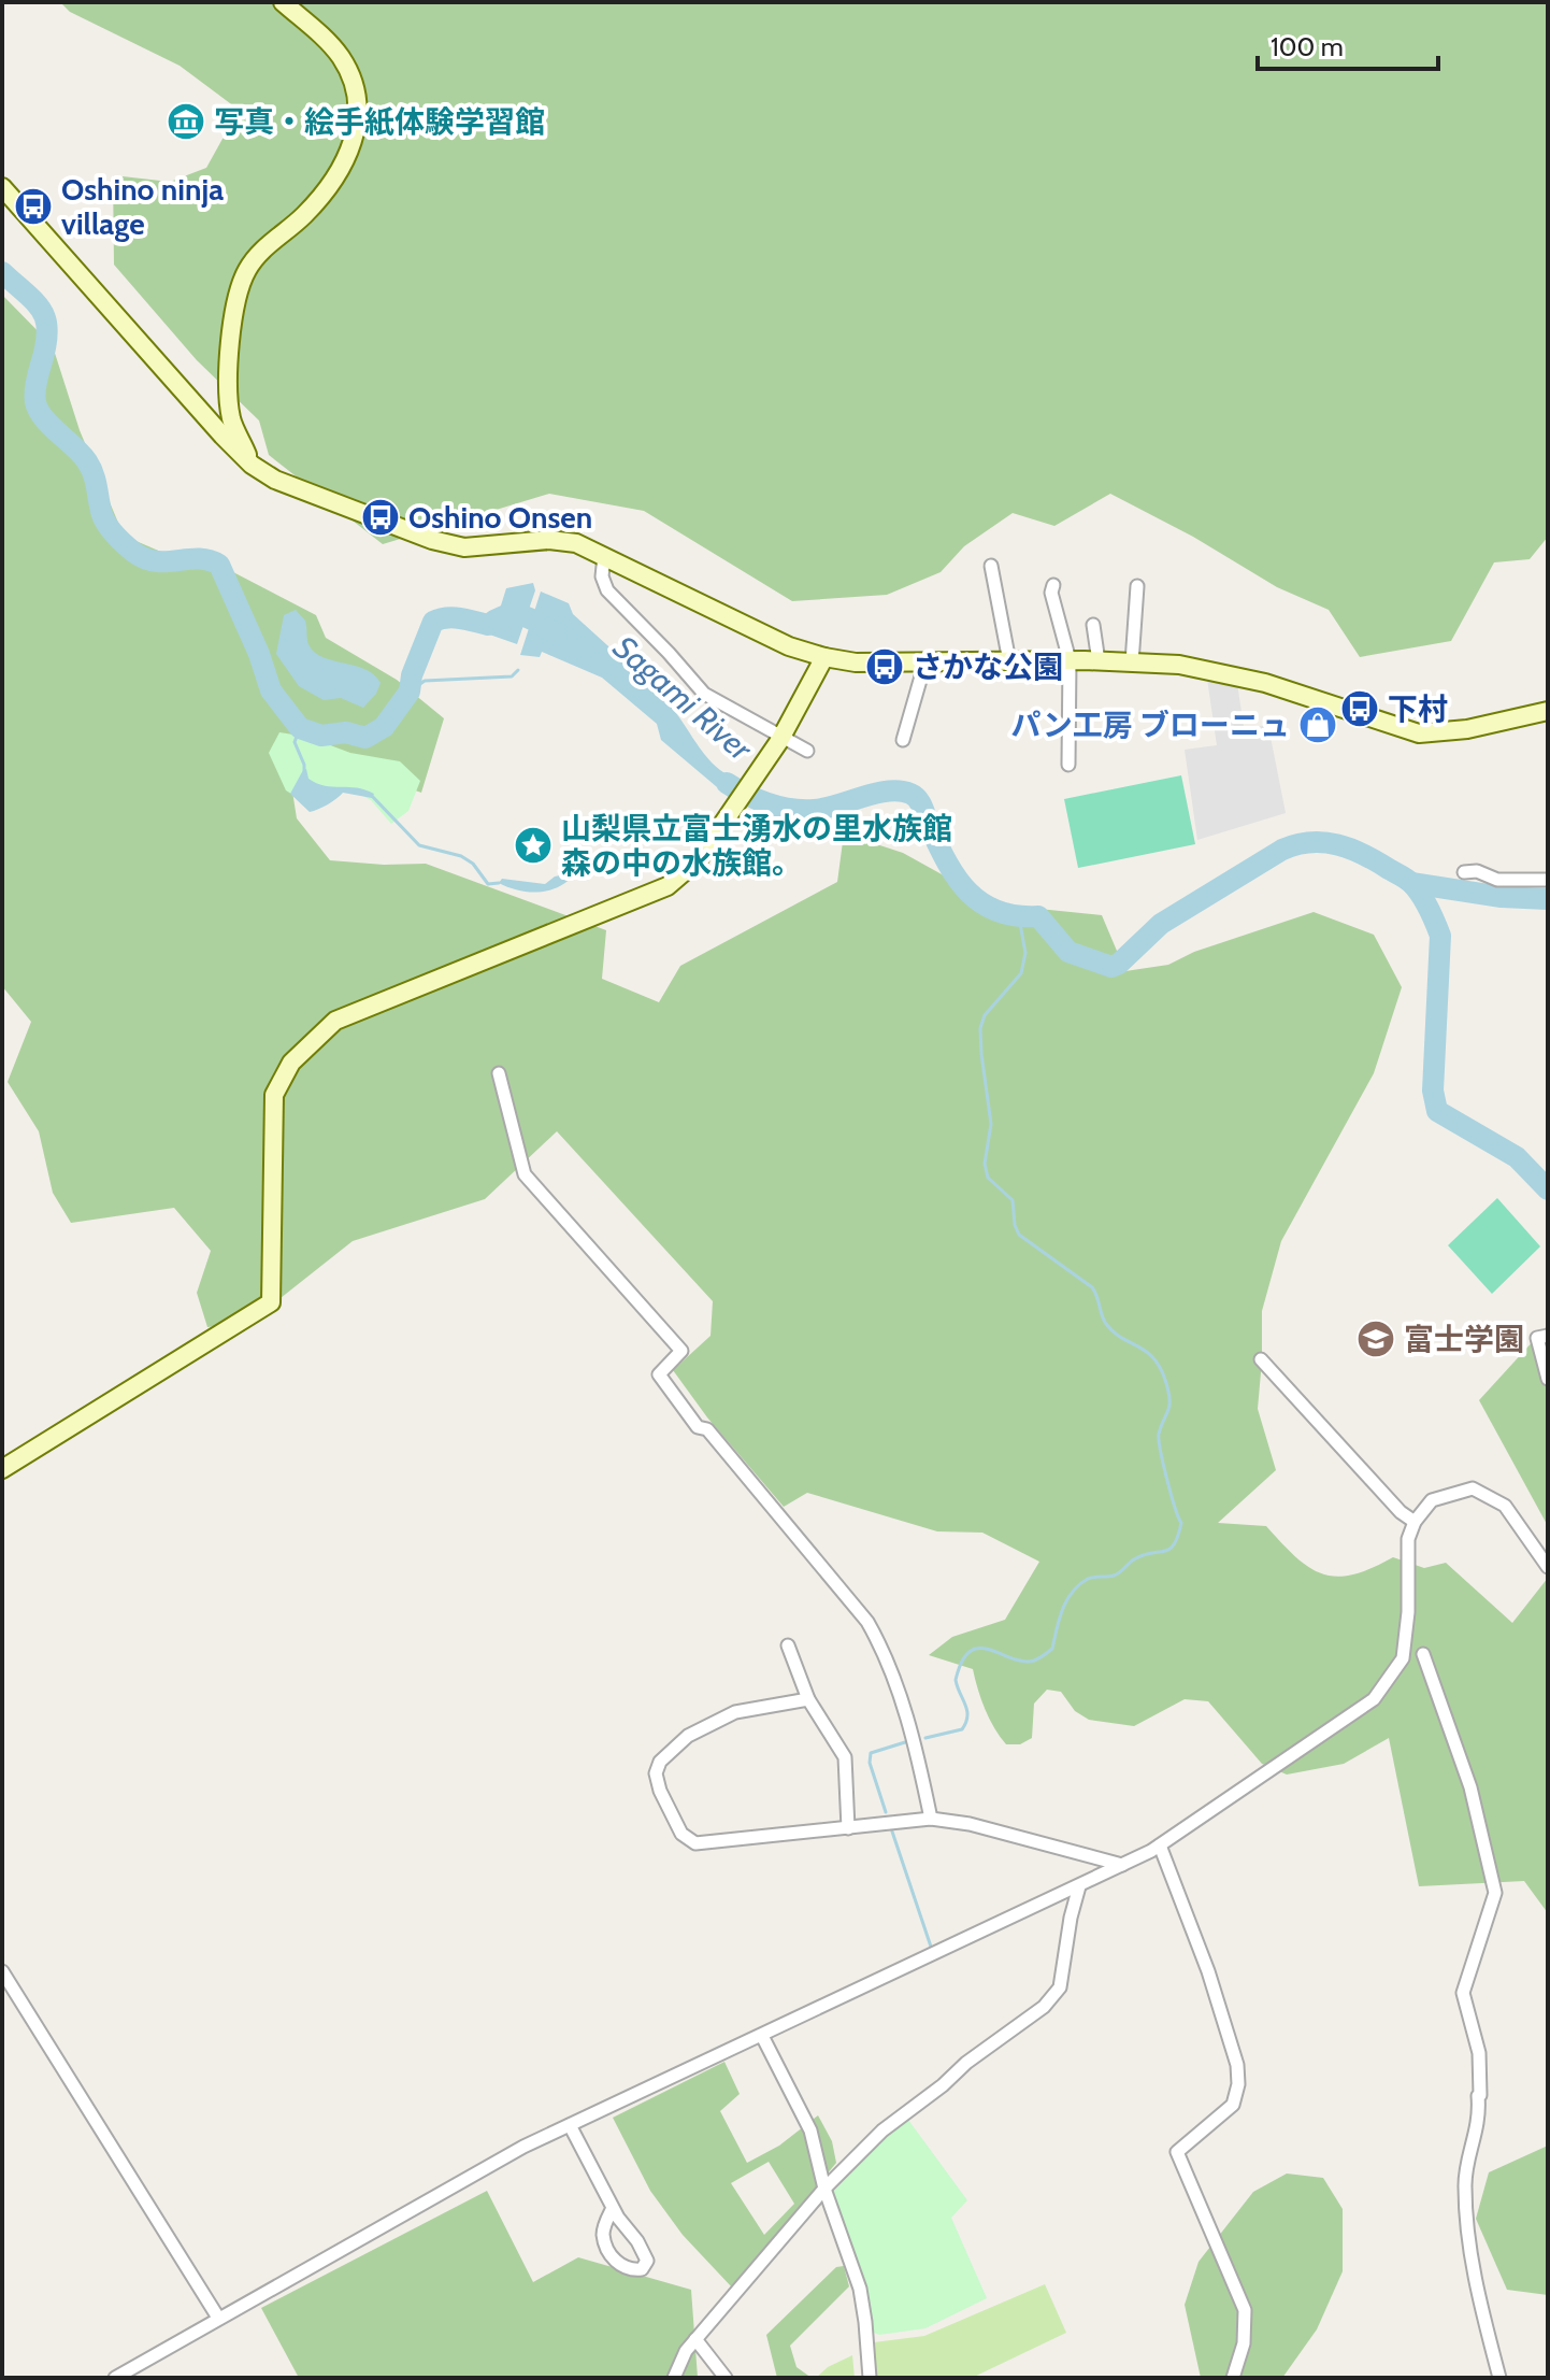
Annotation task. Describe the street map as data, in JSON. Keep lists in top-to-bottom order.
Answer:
{
  "water": ["Sagami River"],
  "places": {
    "museum": ["写真・絵手紙体験学習館"],
    "bus stop": [
      "Oshino ninja village",
      "Oshino Onsen",
      "さかな公園",
      "下村"
    ],
    "shop": ["パン工房 ブローニュ"],
    "place": ["山梨県立富士湧水の里水族館 森の中の水族館。"],
    "school or university": ["富士学園"]
  },
  "scale_bar": "100 m"
}
